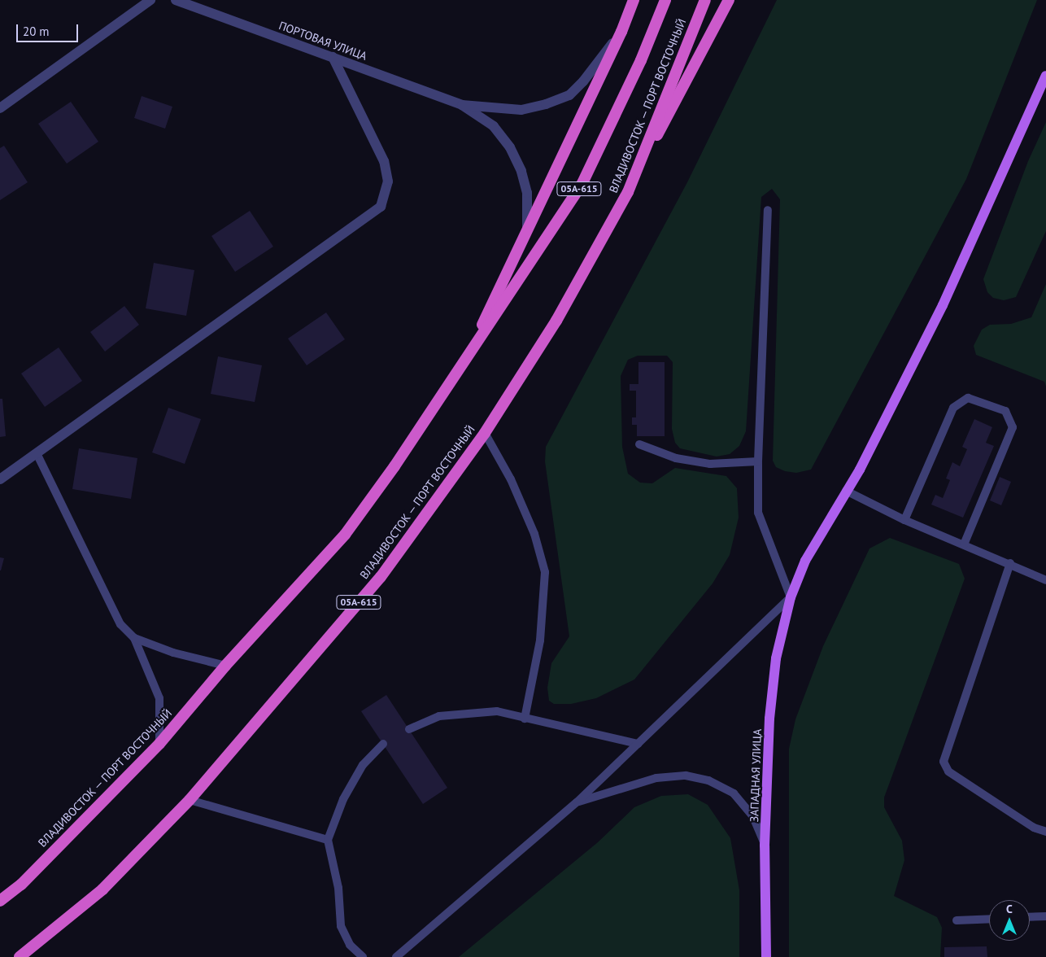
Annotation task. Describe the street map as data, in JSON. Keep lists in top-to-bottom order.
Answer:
{
  "streets": {
    "highway": ["ВЛАДИВОСТОК — ПОРТ ВОСТОЧНЫЙ", "05А-615"],
    "main road": ["ЗАПАДНАЯ УЛИЦА"],
    "street": ["ПОРТОВАЯ УЛИЦА"]
  },
  "scale_bar": "20 m",
  "north": "top"
}
